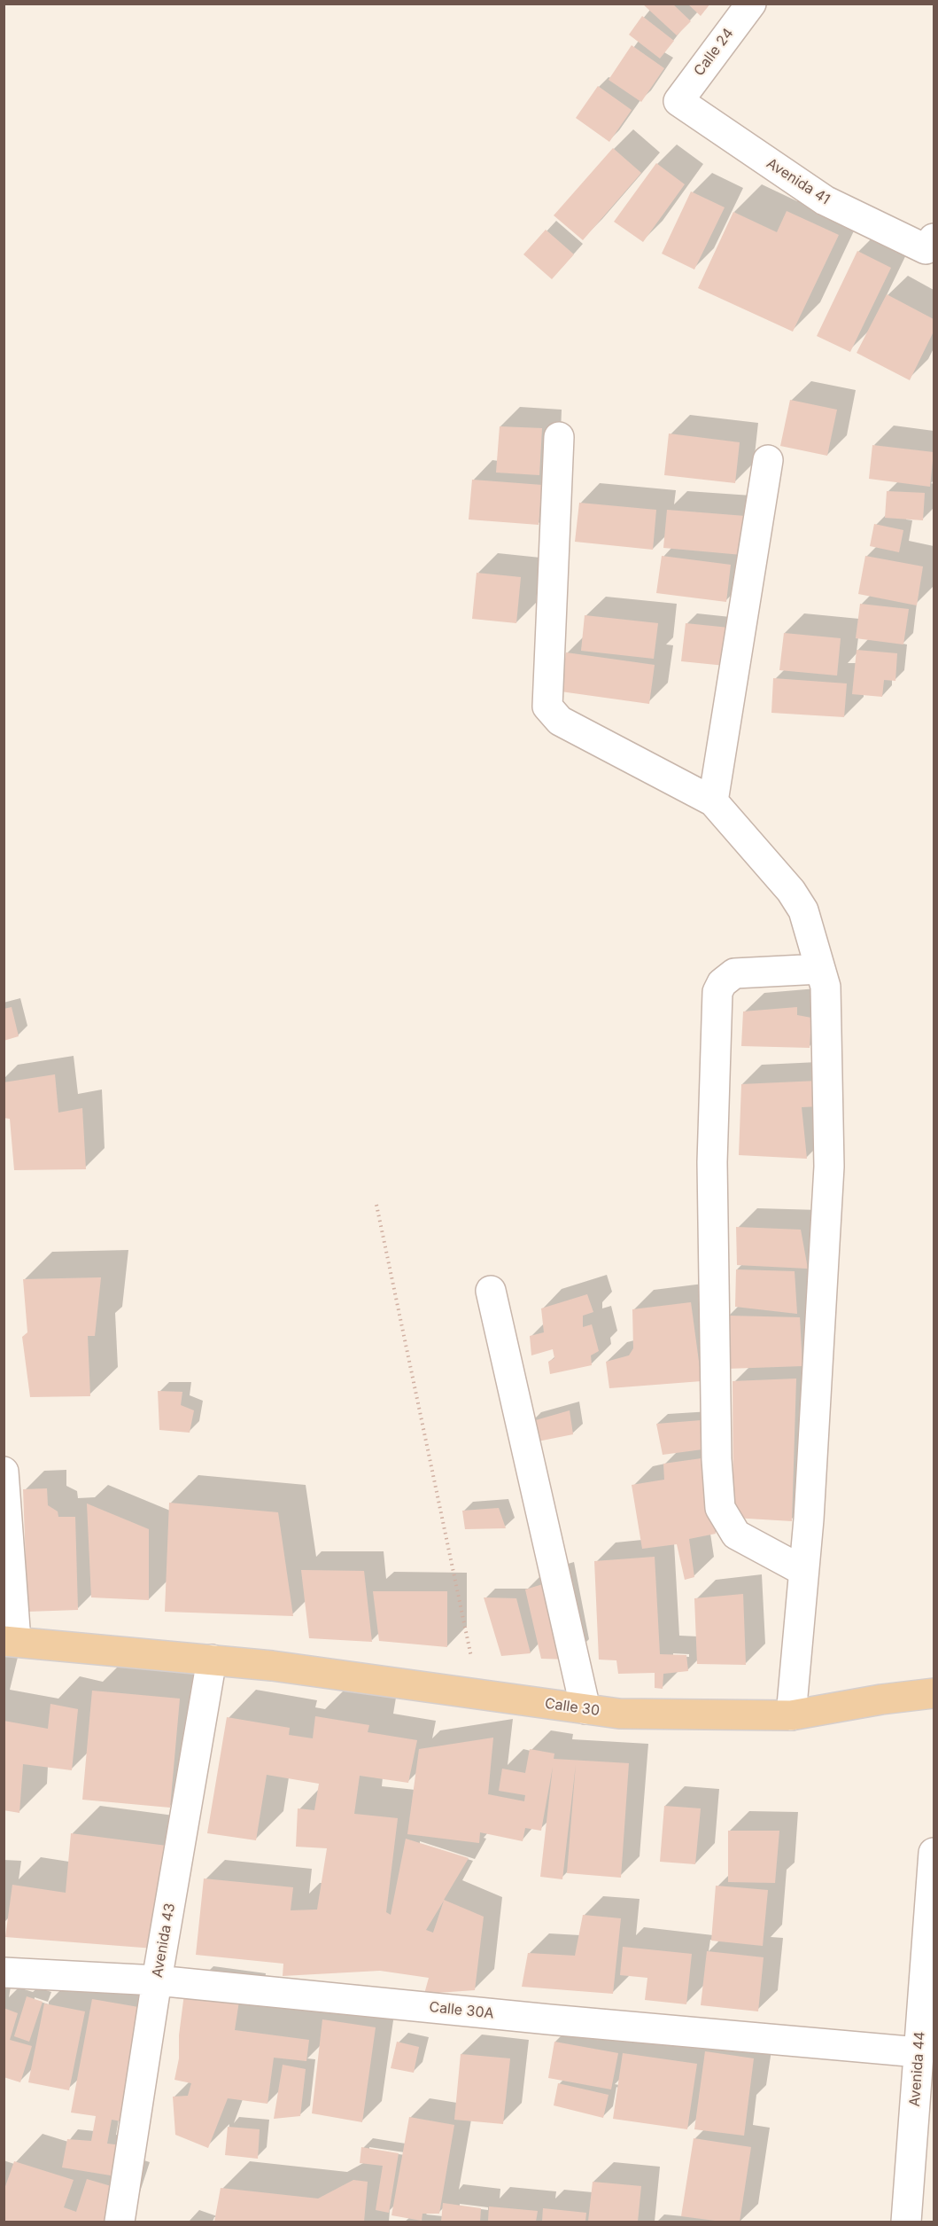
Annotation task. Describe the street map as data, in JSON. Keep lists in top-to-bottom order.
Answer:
{
  "streets": {
    "main road": ["Calle 30"],
    "street": [
      "Calle 24",
      "Avenida 41",
      "Avenida 43",
      "Calle 30A",
      "Avenida 44"
    ]
  },
  "crossings": [
    ["Calle 24", "Avenida 41"],
    ["Calle 30", "Avenida 43"],
    ["Avenida 43", "Calle 30A"],
    ["Calle 30A", "Avenida 44"]
  ]
}
